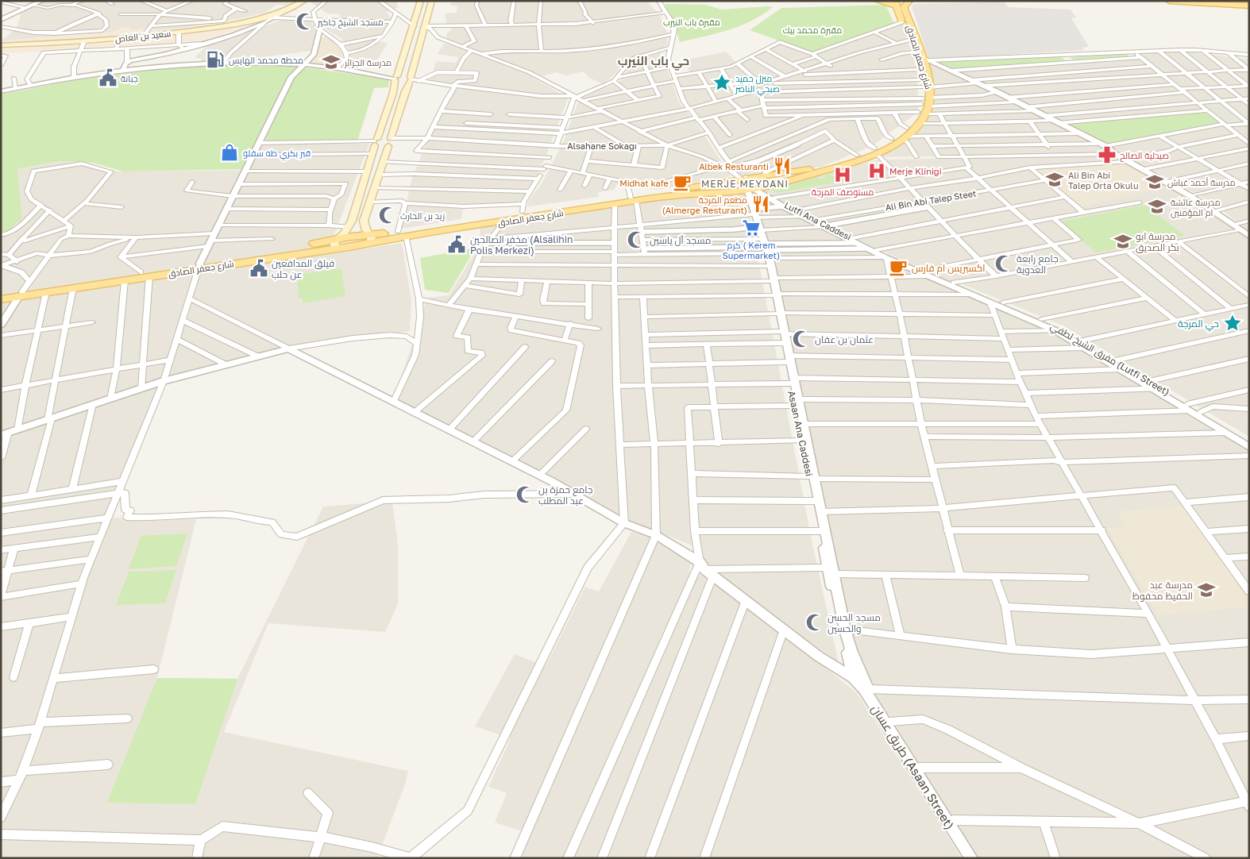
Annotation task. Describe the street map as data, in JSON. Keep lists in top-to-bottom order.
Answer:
{
  "streets": {
    "main road": ["سعيد بن العاص", "شارع جعفر الصادق"],
    "street": [
      "Alsahane Sokağı",
      "Ali Bin Abi Talep Steet",
      "Lutfi Ana Caddesi",
      "مفرق الشيخ لطفي (Lutfi Street)",
      "Asaan Ana Caddesi",
      "طريق عسان (Asaan Street)"
    ]
  },
  "crossings": [
    ["شارع جعفر الصادق", "Alsahane Sokağı"],
    ["شارع جعفر الصادق", "Lutfi Ana Caddesi"],
    ["شارع جعفر الصادق", "Asaan Ana Caddesi"],
    ["Ali Bin Abi Talep Steet", "Lutfi Ana Caddesi"],
    ["Lutfi Ana Caddesi", "مفرق الشيخ لطفي (Lutfi Street)"],
    ["Lutfi Ana Caddesi", "Asaan Ana Caddesi"],
    ["Asaan Ana Caddesi", "طريق عسان (Asaan Street)"]
  ],
  "districts": ["حي باب النيرب", "MERJE MEYDANI"],
  "parks": ["مقبرة باب النيرب", "مقبرة محمد بيك"],
  "places": {
    "mosque": [
      "مسجد الشيخ جاكير",
      "زيد بن الحارث",
      "مسجد آل ياسين",
      "جامع رابعة العدوية",
      "عثمان بن عفان",
      "جامع حمزة بن عبد المطلب",
      "مسجد الحسن والحسين"
    ],
    "fuel station": ["محطة محمد الهايس"],
    "school or university": [
      "مدرسة الجزائر",
      "Ali Bin Abi Talep Orta Okulu",
      "مدرسة أحمد غباش",
      "مدرسة عائشة ام المؤمنين",
      "مدرسة ابو بكر الصديق",
      "مدرسة عبد الحفيظ محفوظ"
    ],
    "public building": ["جبانة", "مخفر الصالحين (Alsalihin Polis Merkezi)", "فيلق المدافعين عن حلب"],
    "place": ["منزل حميد صبحي الناصر", "حي المرجة"],
    "shop": ["قبر بكري طه سفلو"],
    "pharmacy": ["صيدلية الصالح"],
    "restaurant": ["Albek Resturanti", "مطعم المرجة (Almerge Resturant)"],
    "hospital": ["Merje Kliniği", "مستوصف المرجة"],
    "cafe": ["Midhat kafe", "اكسبريس ام فارس"],
    "supermarket": ["كرم ( Kerem Supermarket)"]
  }
}
